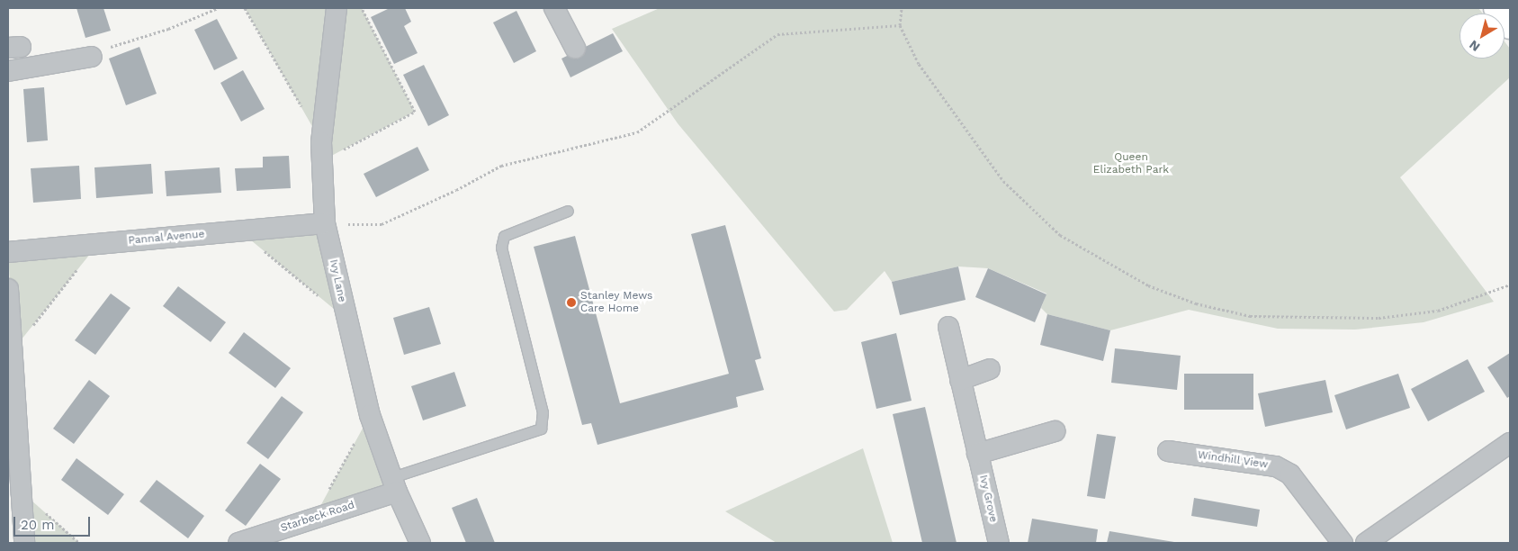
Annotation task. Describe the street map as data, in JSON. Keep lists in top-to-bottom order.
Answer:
{
  "streets": {
    "street": [
      "Pannal Avenue",
      "Ivy Lane",
      "Windhill View",
      "Ivy Grove",
      "Starbeck Road"
    ]
  },
  "crossings": [
    ["Pannal Avenue", "Ivy Lane"],
    ["Ivy Lane", "Starbeck Road"]
  ],
  "parks": ["Queen Elizabeth Park"],
  "places": ["Stanley Mews Care Home"],
  "scale_bar": "20 m",
  "north": "bottom left"
}
